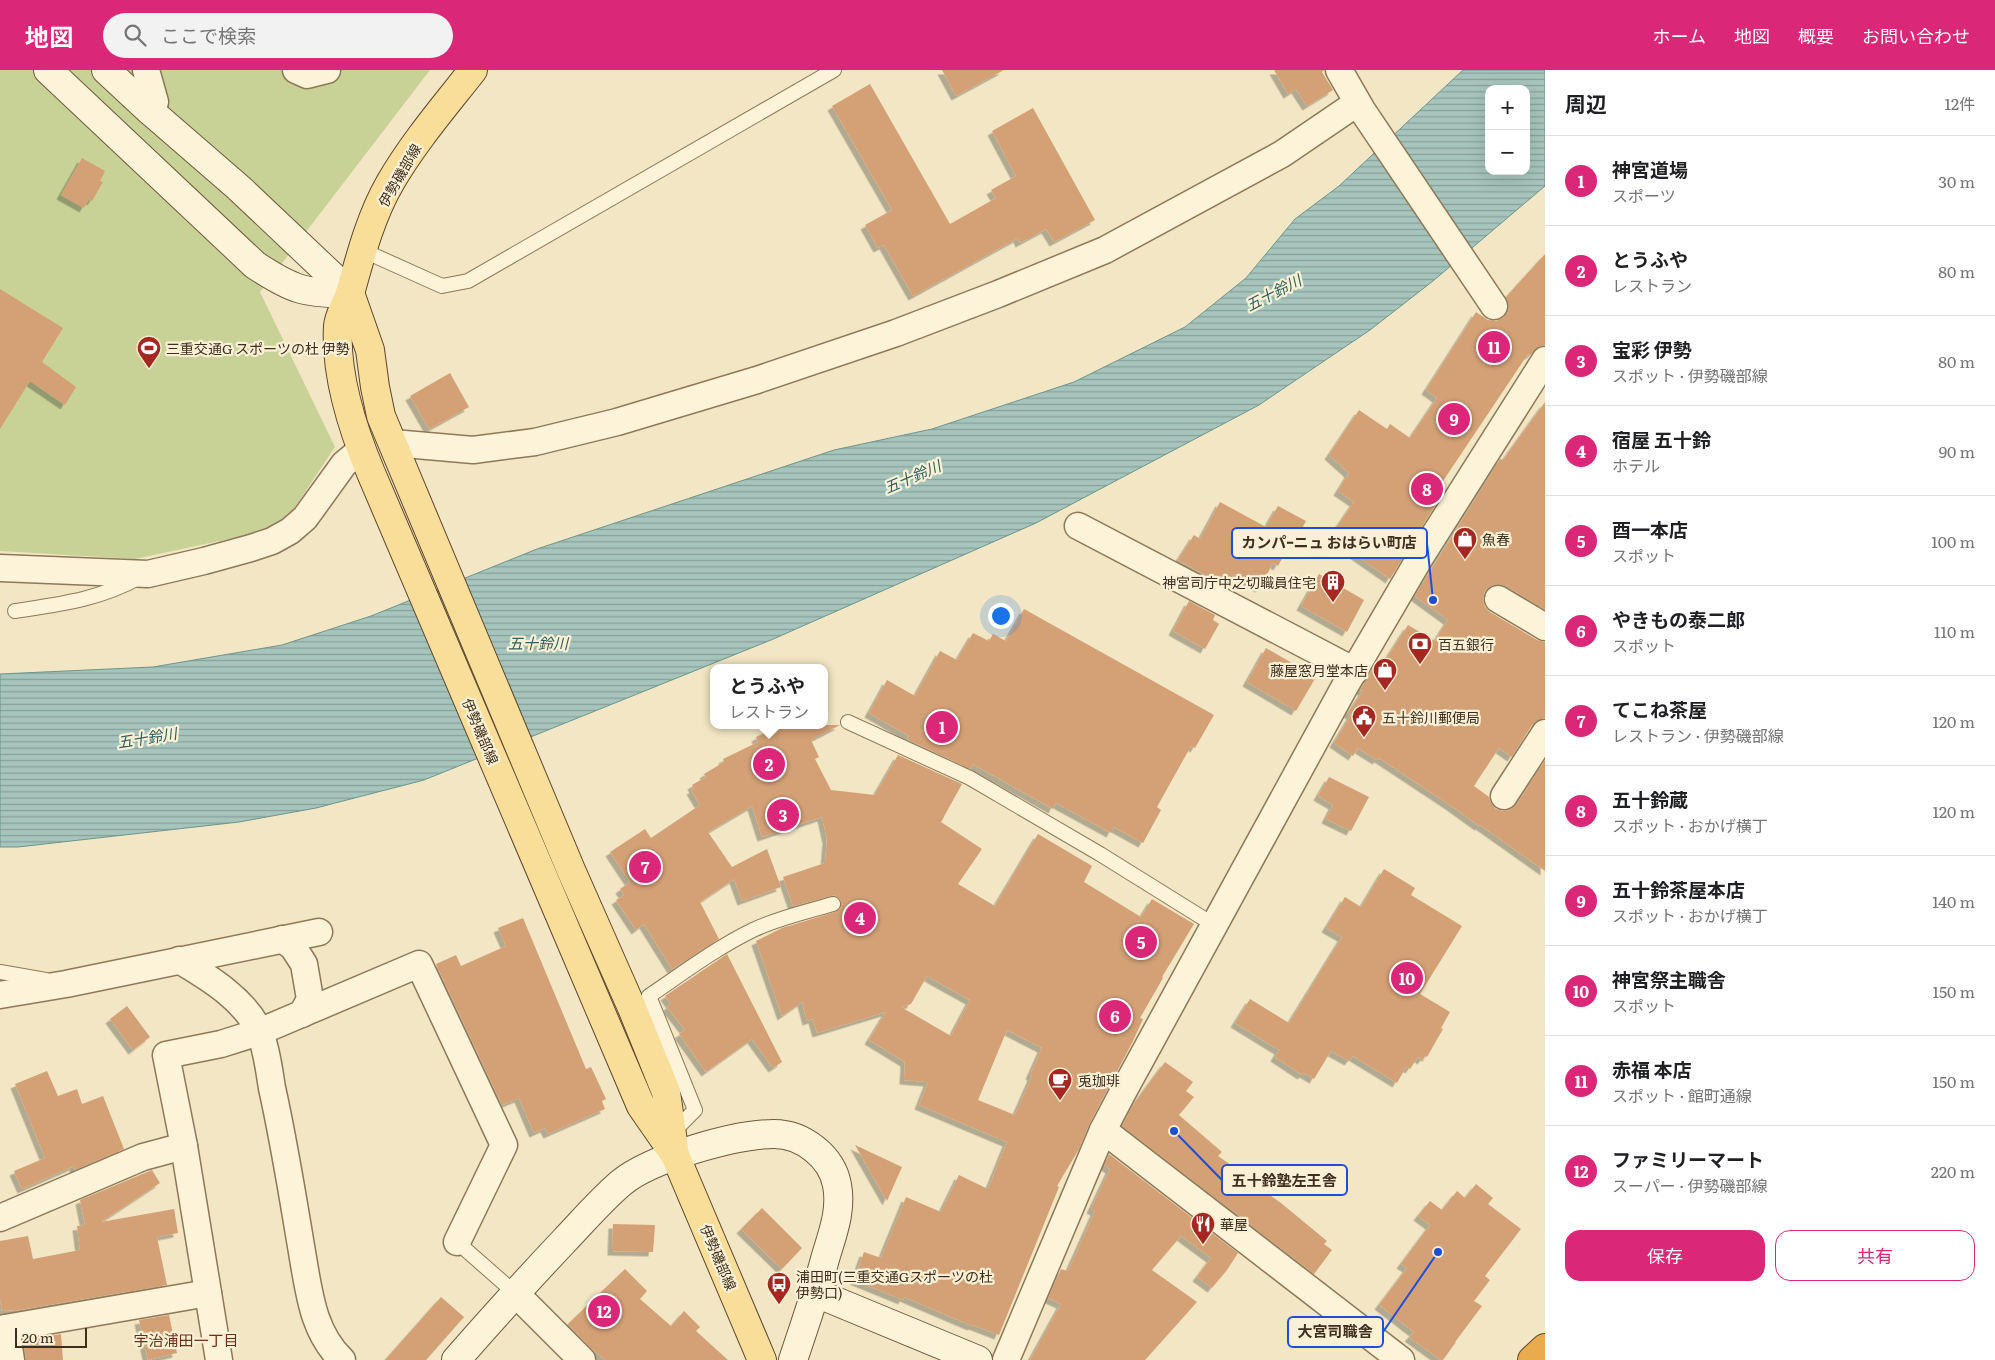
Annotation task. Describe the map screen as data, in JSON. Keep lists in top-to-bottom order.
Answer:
{
  "streets": {
    "main road": ["伊勢磯部線"]
  },
  "districts": ["宇治浦田一丁目"],
  "water": ["五十鈴川"],
  "places": {
    "sports": ["三重交通G スポーツの杜 伊勢"],
    "shop": ["魚春", "藤屋窓月堂本店"],
    "other": ["カンパｰニュ おはらい町店", "五十鈴塾左王舎", "大宮司職舎"],
    "building": ["神宮司庁中之切職員住宅"],
    "bank": ["百五銀行"],
    "public building": ["五十鈴川郵便局"],
    "cafe": ["兎珈琲"],
    "restaurant": ["華屋"],
    "bus stop": ["浦田町(三重交通Gスポーツの杜 伊勢口)"]
  },
  "scale_bar": "20 m",
  "page": {
    "header": "地図",
    "search": "ここで検索",
    "nav": [
      "ホーム",
      "地図",
      "概要",
      "お問い合わせ"
    ],
    "heading": ["周辺", "12件"],
    "map_buttons": ["+", "−"],
    "list": [
      {
        "mark": "1",
        "name": "神宮道場",
        "note": "スポーツ",
        "value": "30 m"
      },
      {
        "mark": "2",
        "name": "とうふや",
        "note": "レストラン",
        "value": "80 m"
      },
      {
        "mark": "3",
        "name": "宝彩 伊勢",
        "note": "スポット · 伊勢磯部線",
        "value": "80 m"
      },
      {
        "mark": "4",
        "name": "宿屋 五十鈴",
        "note": "ホテル",
        "value": "90 m"
      },
      {
        "mark": "5",
        "name": "酉一本店",
        "note": "スポット",
        "value": "100 m"
      },
      {
        "mark": "6",
        "name": "やきもの泰二郎",
        "note": "スポット",
        "value": "110 m"
      },
      {
        "mark": "7",
        "name": "てこね茶屋",
        "note": "レストラン · 伊勢磯部線",
        "value": "120 m"
      },
      {
        "mark": "8",
        "name": "五十鈴蔵",
        "note": "スポット · おかげ横丁",
        "value": "120 m"
      },
      {
        "mark": "9",
        "name": "五十鈴茶屋本店",
        "note": "スポット · おかげ横丁",
        "value": "140 m"
      },
      {
        "mark": "10",
        "name": "神宮祭主職舎",
        "note": "スポット",
        "value": "150 m"
      },
      {
        "mark": "11",
        "name": "赤福 本店",
        "note": "スポット · 館町通線",
        "value": "150 m"
      },
      {
        "mark": "12",
        "name": "ファミリーマート",
        "note": "スーパー · 伊勢磯部線",
        "value": "220 m"
      }
    ],
    "pins": [
      "11",
      "9",
      "8",
      "1",
      "2",
      "3",
      "7",
      "4",
      "5",
      "10",
      "6",
      "12"
    ],
    "popup": ["とうふや", "レストラン"],
    "buttons": ["保存", "共有"],
    "scale": "20 m"
  }
}
